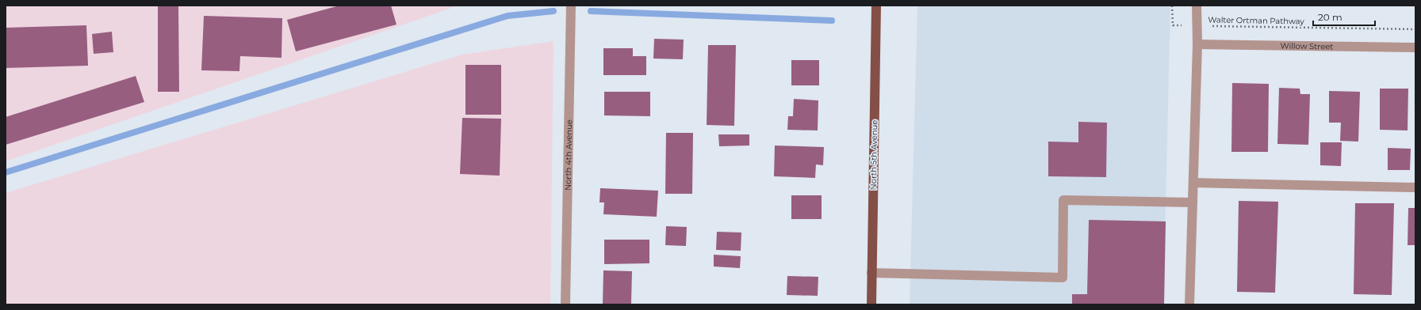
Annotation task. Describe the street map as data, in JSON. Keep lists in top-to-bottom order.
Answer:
{
  "streets": {
    "main road": ["North 5th Avenue"],
    "street": ["Willow Street", "North 4th Avenue"],
    "path": ["Walter Ortman Pathway"]
  },
  "scale_bar": "20 m"
}
